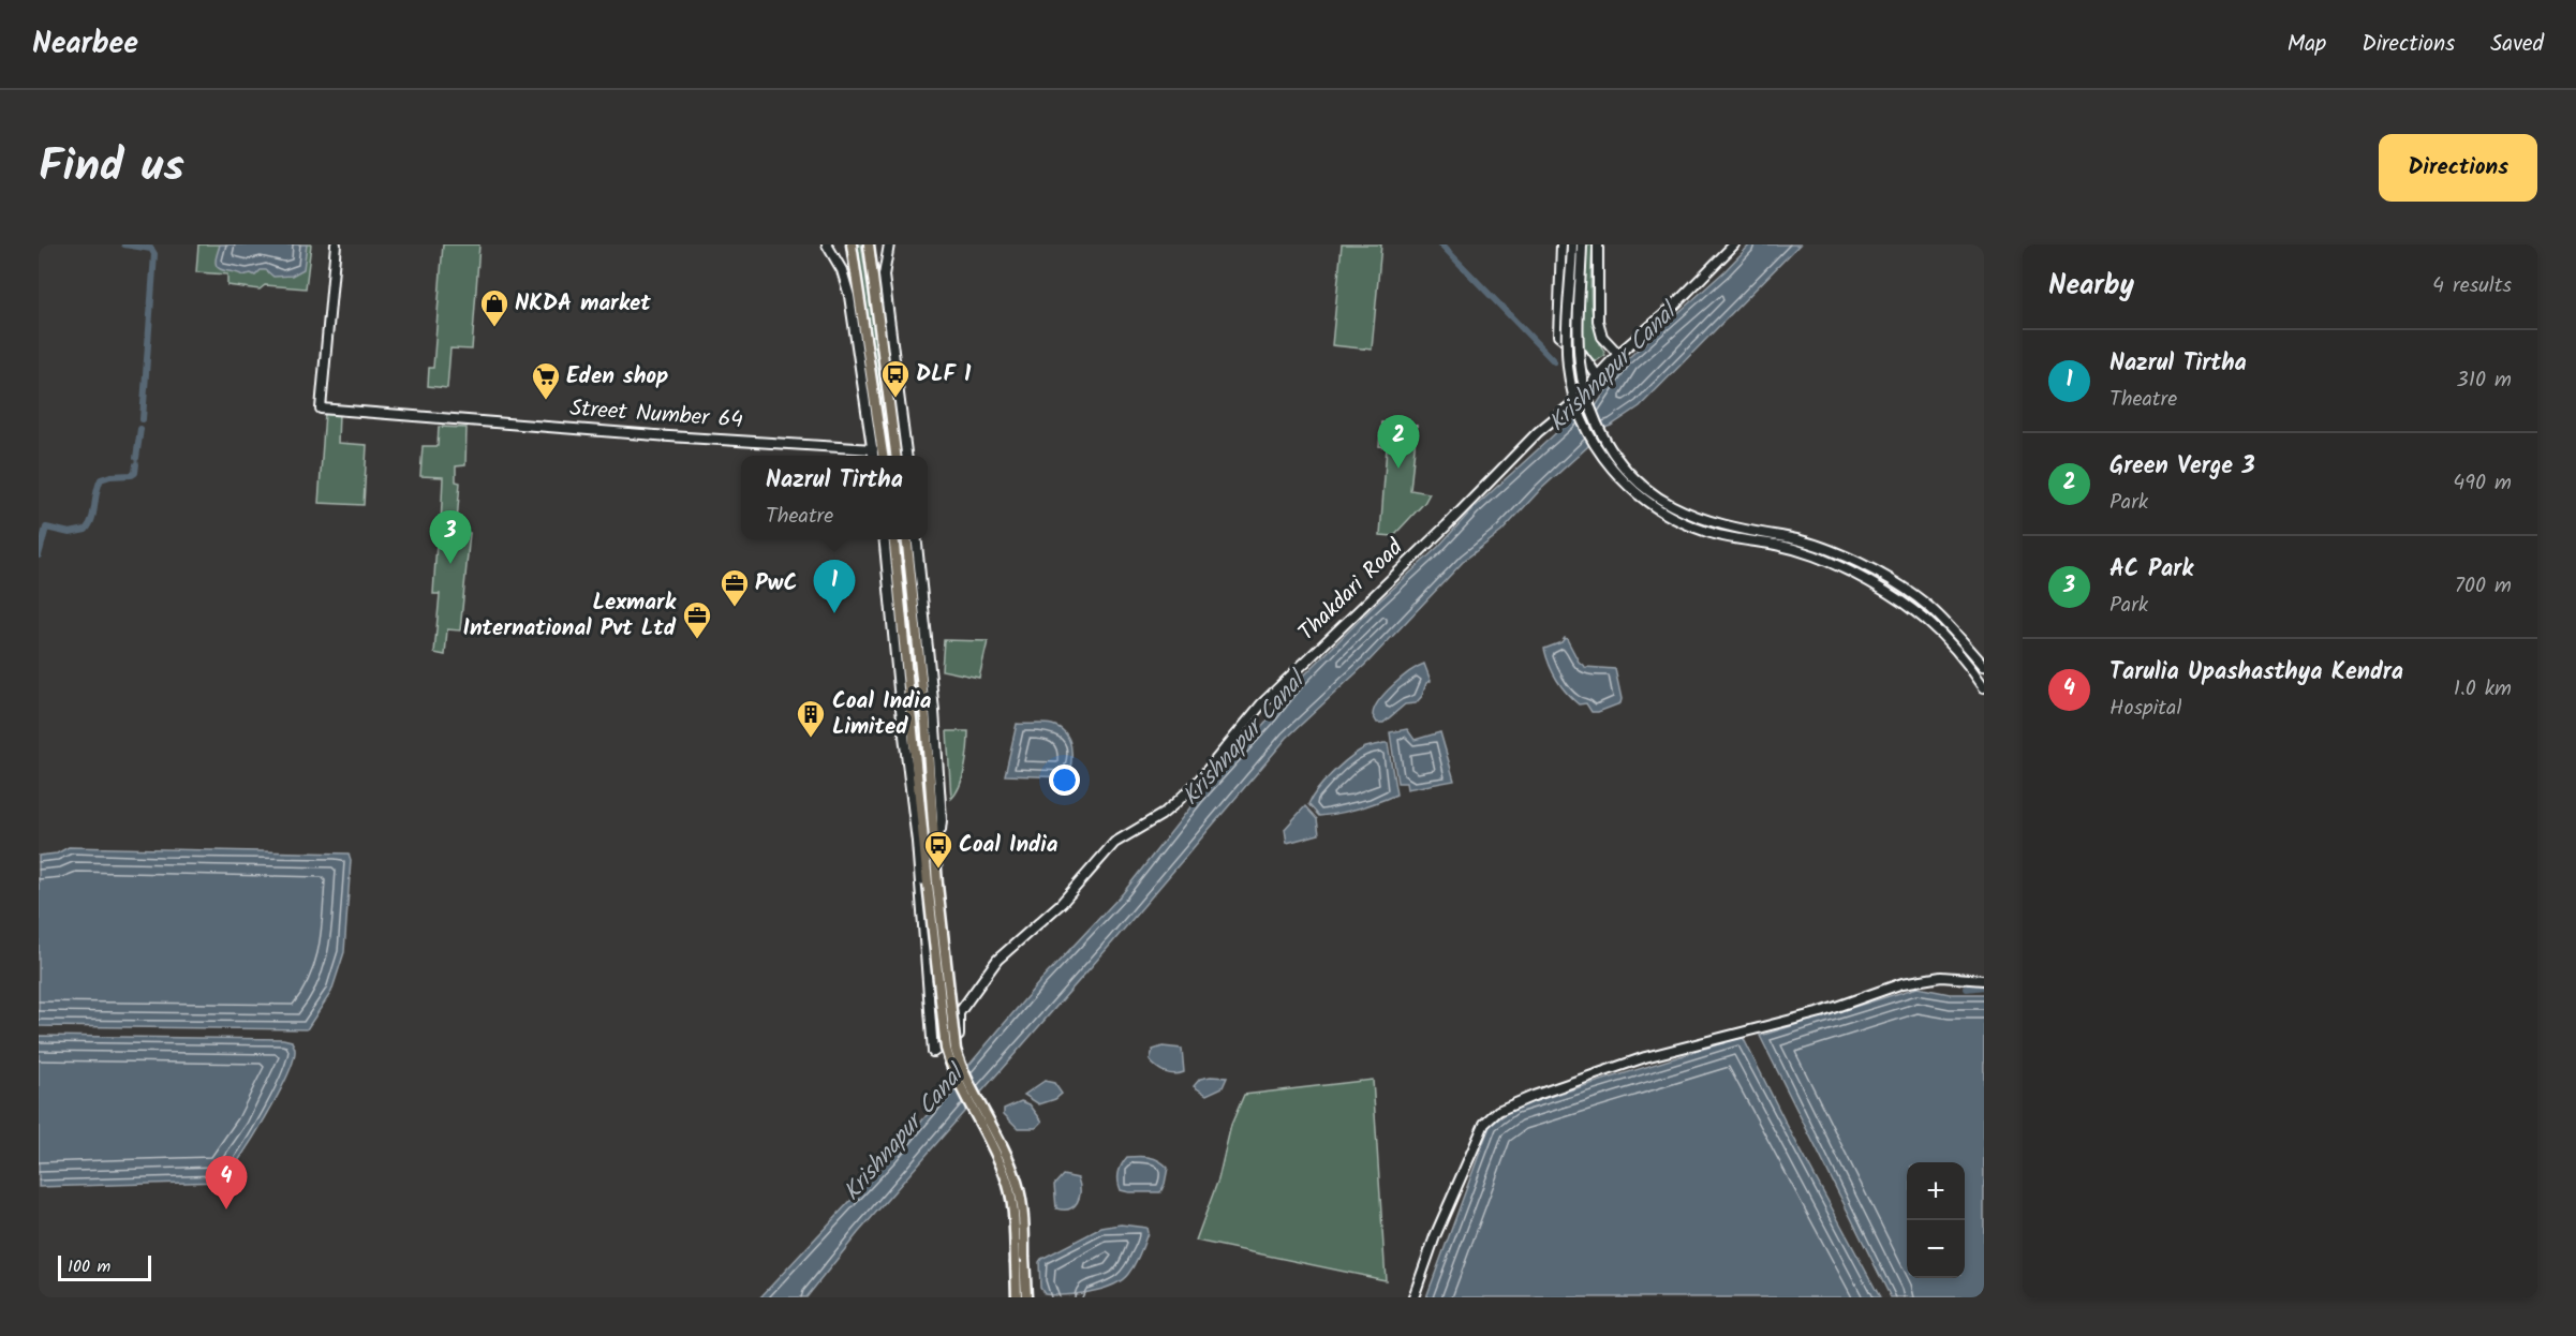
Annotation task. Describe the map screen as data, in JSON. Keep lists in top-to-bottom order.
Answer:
{
  "streets": {
    "street": ["Street Number 64", "Thakdari Road"]
  },
  "water": ["Krishnapur Canal"],
  "places": {
    "shop": ["NKDA market"],
    "bus stop": ["DLF 1", "Coal India"],
    "supermarket": ["Eden shop"],
    "office": ["PwC", "Lexmark International Pvt Ltd"],
    "building": ["Coal India Limited"]
  },
  "scale_bar": "100 m",
  "page": {
    "header": "Nearbee",
    "nav": ["Map", "Directions", "Saved"],
    "title": "Find us",
    "buttons": "Directions",
    "heading": ["Nearby", "4 results"],
    "list": [
      {
        "mark": "1",
        "name": "Nazrul Tirtha",
        "note": "Theatre",
        "value": "310 m"
      },
      {
        "mark": "2",
        "name": "Green Verge 3",
        "note": "Park",
        "value": "490 m"
      },
      {
        "mark": "3",
        "name": "AC Park",
        "note": "Park",
        "value": "700 m"
      },
      {
        "mark": "4",
        "name": "Tarulia Upashasthya Kendra",
        "note": "Hospital",
        "value": "1.0 km"
      }
    ],
    "pins": [
      "2",
      "3",
      "1",
      "4"
    ],
    "popup": ["Nazrul Tirtha", "Theatre"],
    "map_buttons": ["+", "−"],
    "scale": "100 m"
  }
}
